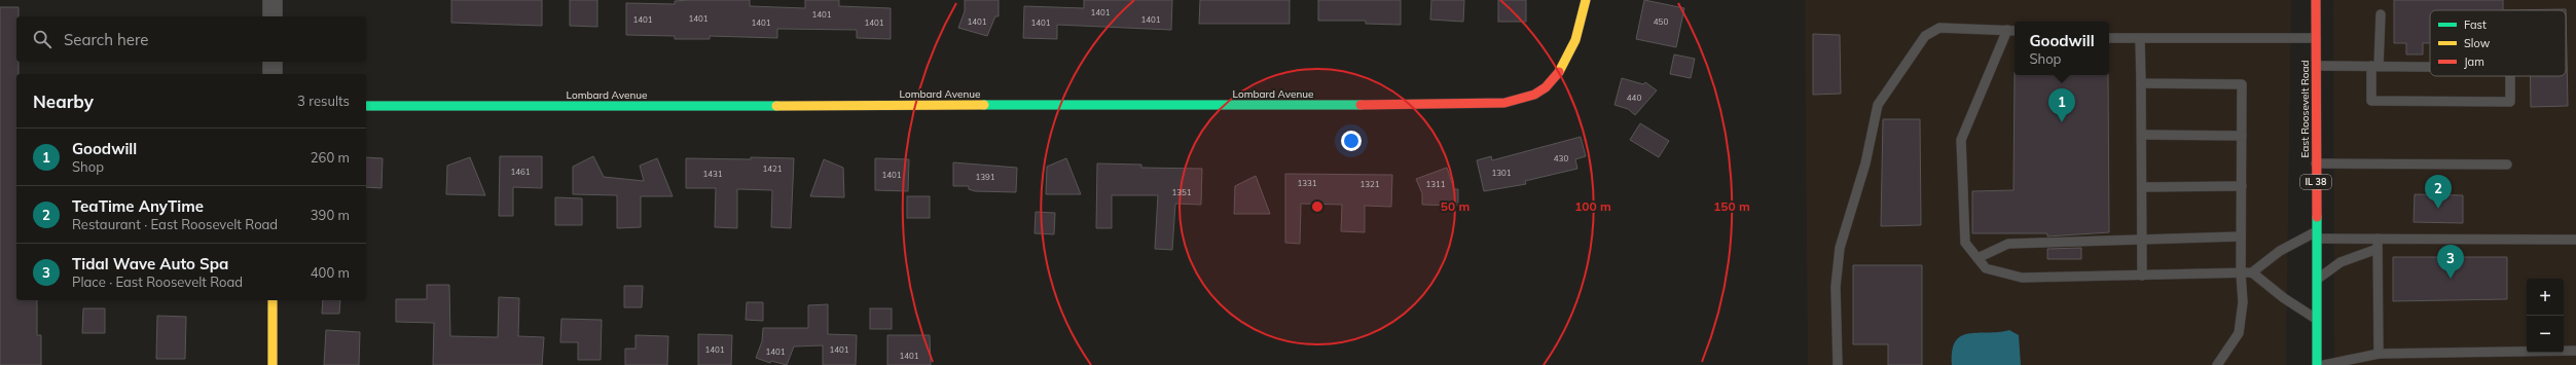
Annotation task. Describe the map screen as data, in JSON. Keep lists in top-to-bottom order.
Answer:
{
  "streets": {
    "street": ["Lombard Avenue", "East Roosevelt Road", "IL 38"]
  },
  "house_numbers": [
    "1401",
    "1401",
    "1401",
    "1401",
    "1401",
    "1401",
    "450",
    "1401",
    "1401",
    "1401",
    "440",
    "430",
    "1421",
    "1461",
    "1301",
    "1431",
    "1401",
    "1391",
    "1331",
    "1321",
    "1311",
    "1351",
    "1401",
    "1401",
    "1401",
    "1401"
  ],
  "legend": ["Fast", "Slow", "Jam"],
  "page": {
    "search": "Search here",
    "popup": ["Goodwill", "Shop"],
    "heading": ["Nearby", "3 results"],
    "pins": ["1", "2", "3"],
    "list": [
      {
        "mark": "1",
        "name": "Goodwill",
        "note": "Shop",
        "value": "260 m"
      },
      {
        "mark": "2",
        "name": "TeaTime AnyTime",
        "note": "Restaurant · East Roosevelt Road",
        "value": "390 m"
      },
      {
        "mark": "3",
        "name": "Tidal Wave Auto Spa",
        "note": "Place · East Roosevelt Road",
        "value": "400 m"
      }
    ],
    "map_buttons": ["+", "−"]
  },
  "rings": ["50 m", "100 m", "150 m"]
}
